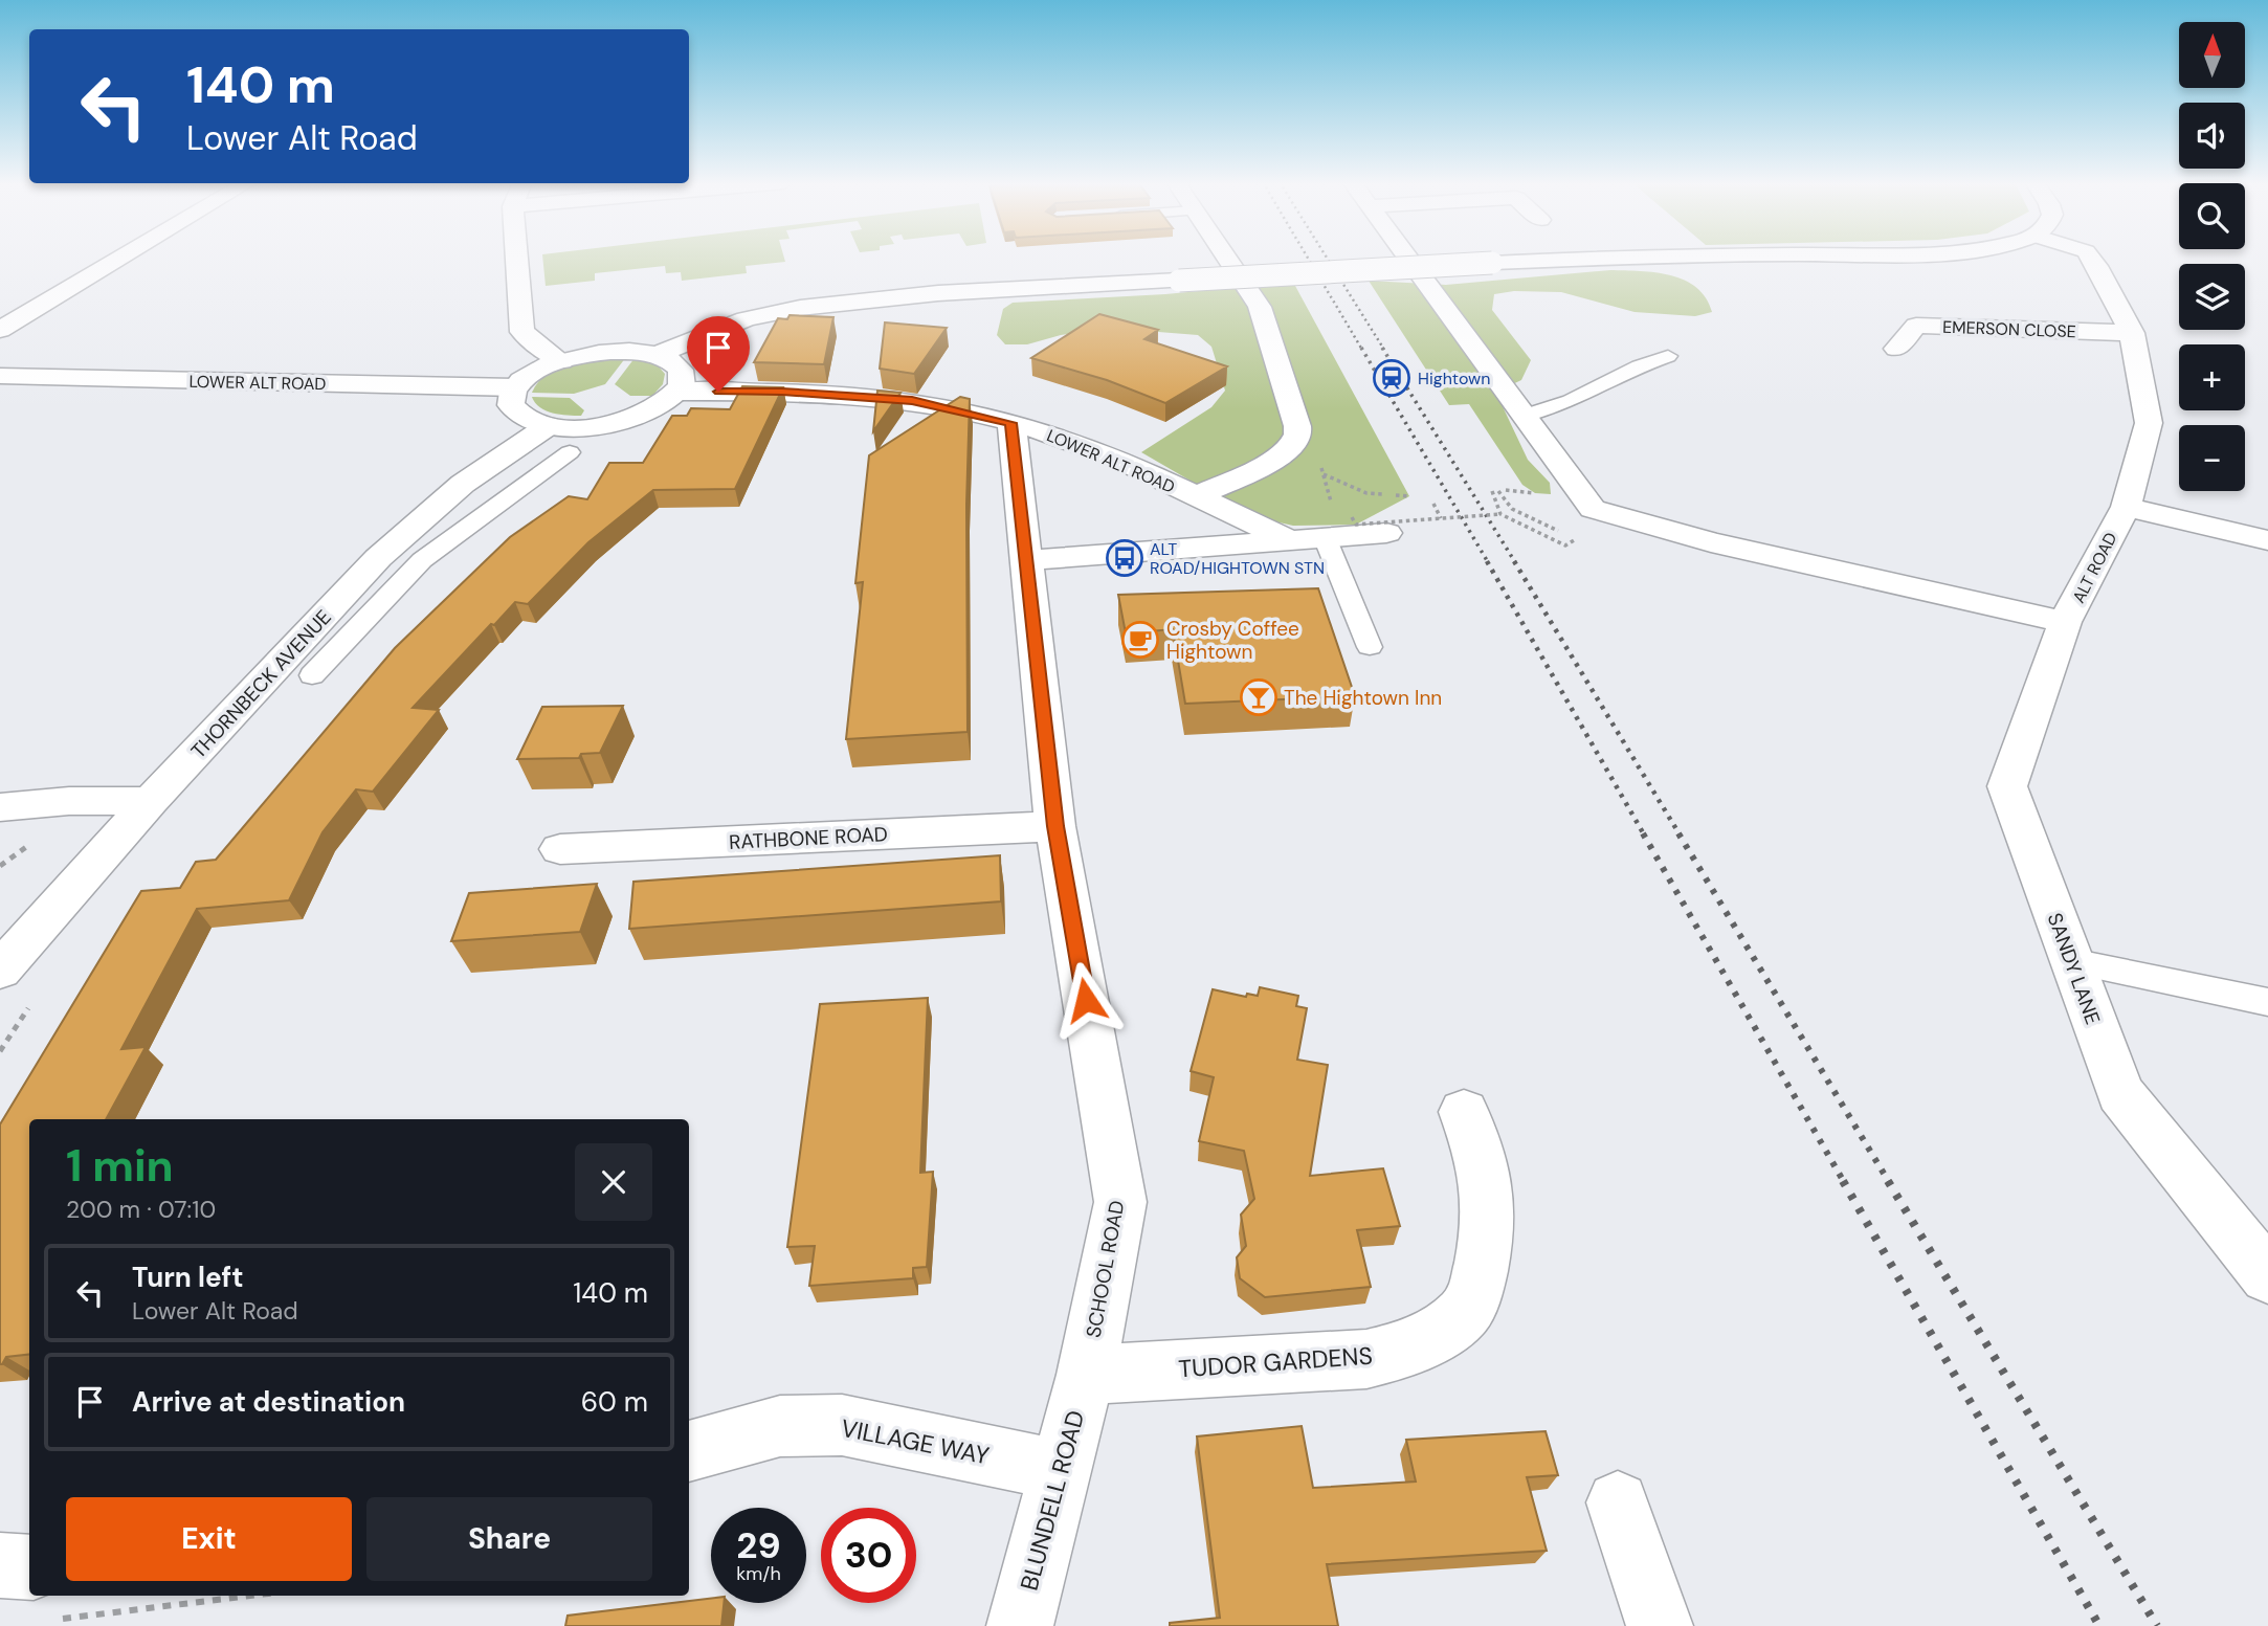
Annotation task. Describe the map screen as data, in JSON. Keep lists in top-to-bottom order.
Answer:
{
  "streets": {
    "street": [
      "EMERSON CLOSE",
      "LOWER ALT ROAD",
      "ALT ROAD",
      "THORNBECK AVENUE",
      "RATHBONE ROAD",
      "SANDY LANE",
      "SCHOOL ROAD",
      "TUDOR GARDENS",
      "VILLAGE WAY",
      "BLUNDELL ROAD"
    ]
  },
  "crossings": [
    ["EMERSON CLOSE", "ALT ROAD"],
    ["LOWER ALT ROAD", "SCHOOL ROAD"],
    ["ALT ROAD", "SANDY LANE"],
    ["RATHBONE ROAD", "SCHOOL ROAD"],
    ["SCHOOL ROAD", "TUDOR GARDENS"],
    ["SCHOOL ROAD", "BLUNDELL ROAD"],
    ["TUDOR GARDENS", "BLUNDELL ROAD"],
    ["VILLAGE WAY", "BLUNDELL ROAD"]
  ],
  "places": {
    "station": ["Hightown"],
    "bus stop": ["ALT ROAD/HIGHTOWN STN"],
    "cafe": ["Crosby Coffee Hightown"],
    "bar": ["The Hightown Inn"]
  },
  "north": "top",
  "page": {
    "map_buttons": ["+", "−"],
    "turn": ["140 m", "Lower Alt Road"],
    "heading": ["1 min", "200 m · 07:10"],
    "list": [
      {
        "name": "Turn left",
        "note": "Lower Alt Road",
        "value": "140 m"
      },
      {
        "name": "Arrive at destination",
        "value": "60 m"
      }
    ],
    "buttons": ["Exit", "Share"],
    "speed": "29 km/h",
    "limit": "30"
  }
}
